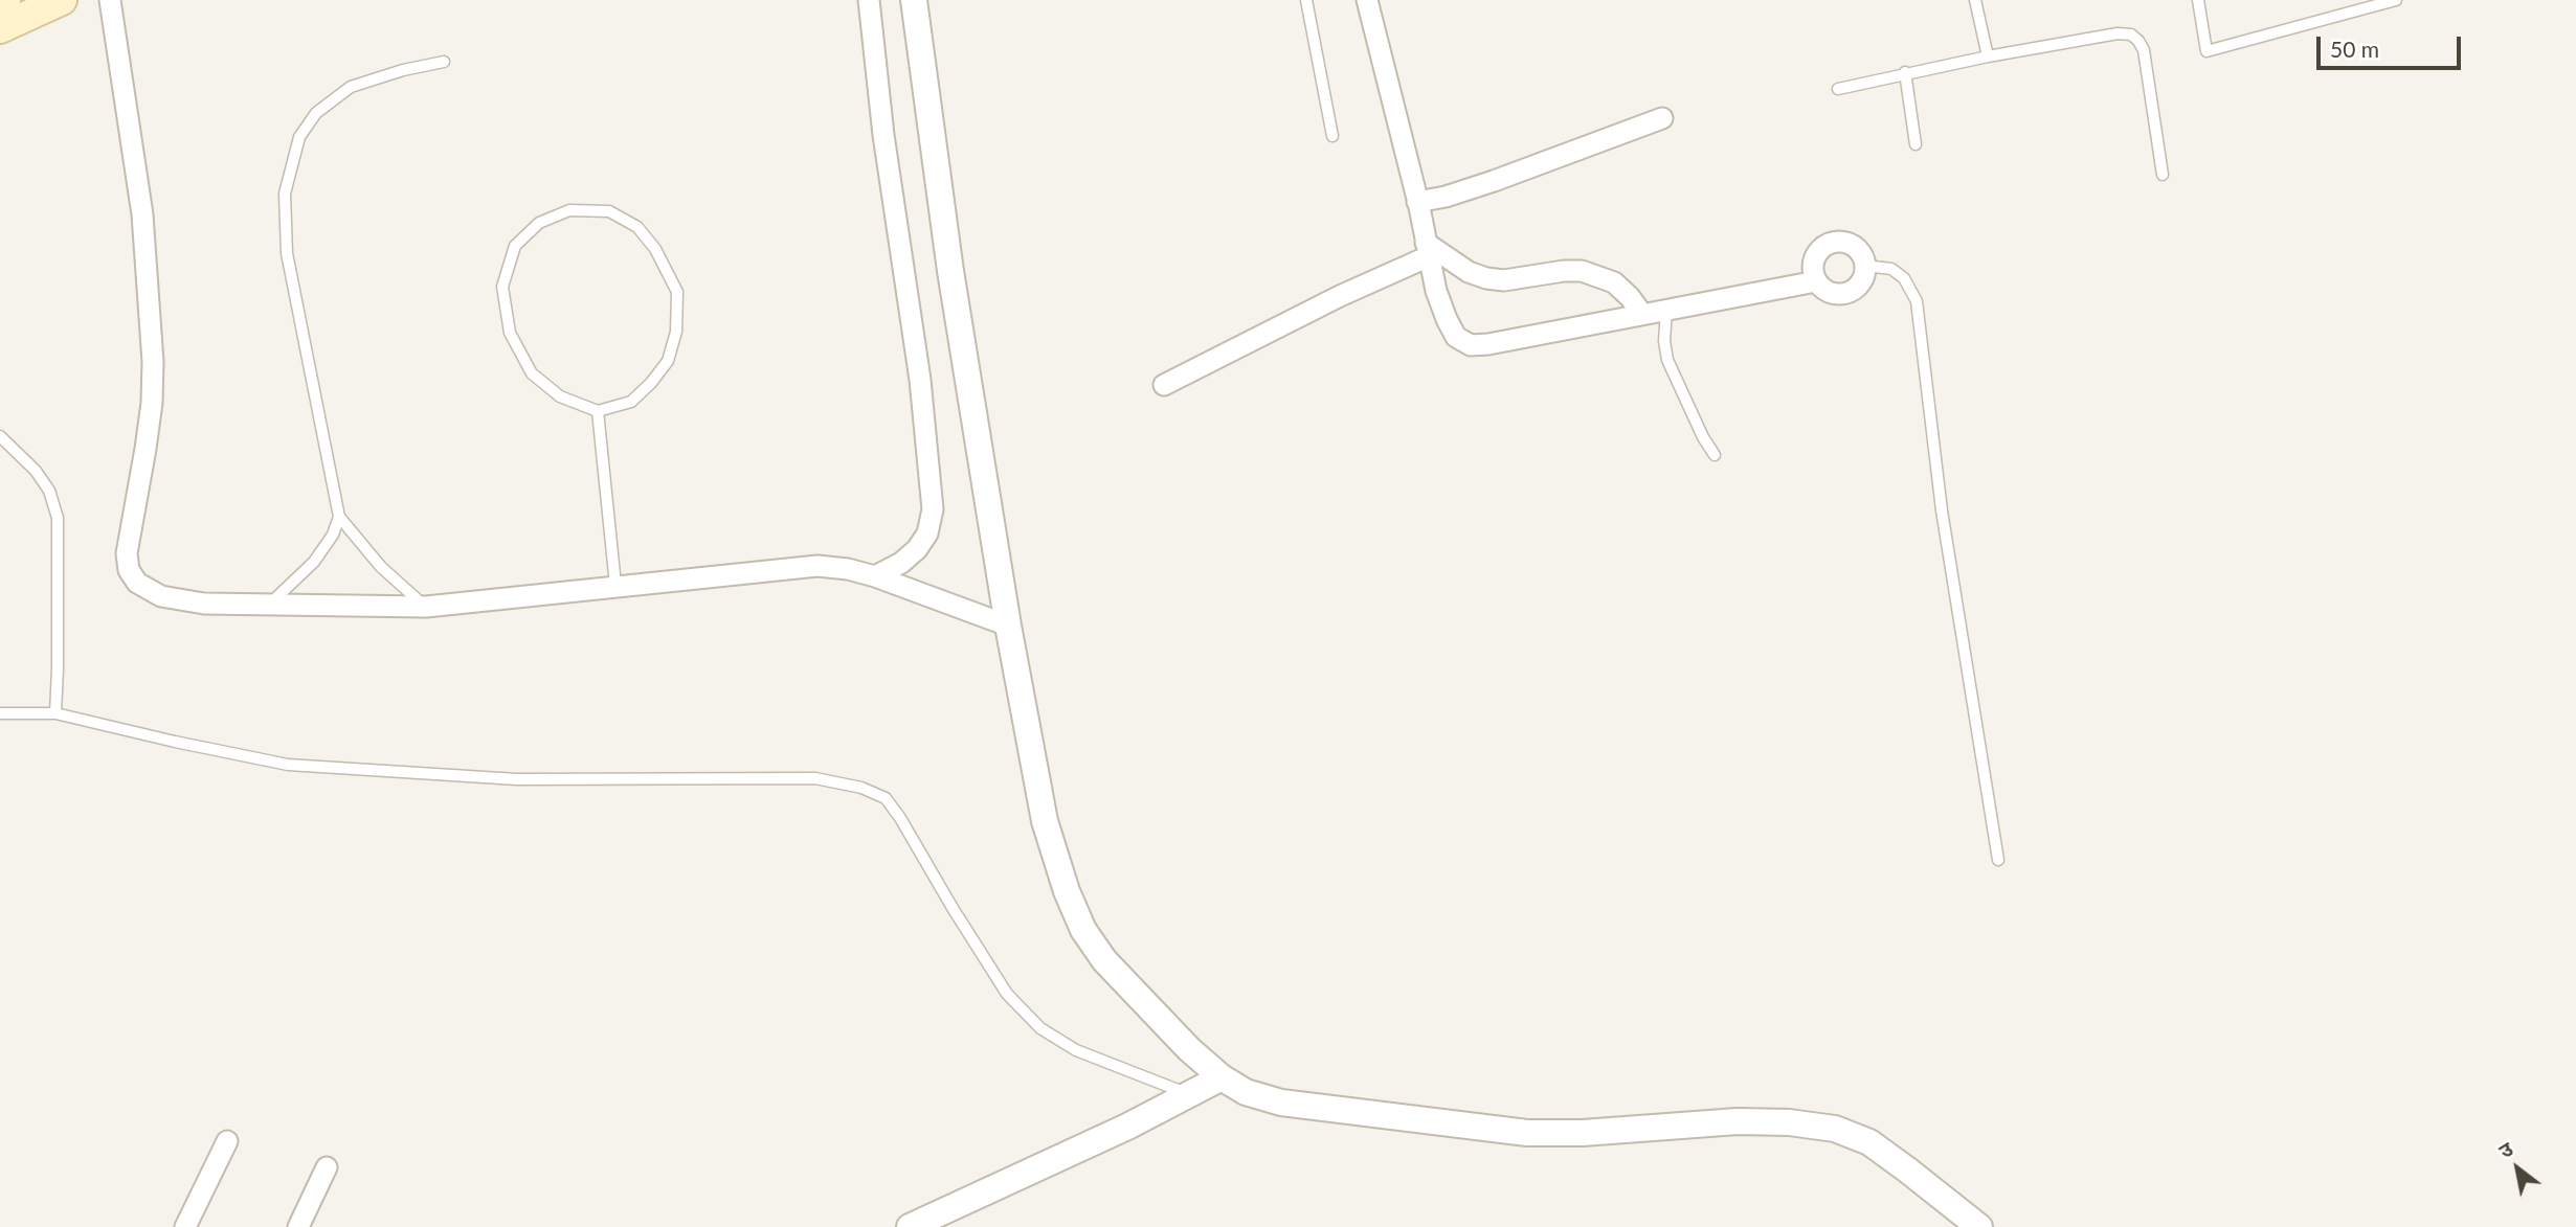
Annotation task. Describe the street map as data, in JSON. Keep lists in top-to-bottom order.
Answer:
{
  "scale_bar": "50 m",
  "north": "top left"
}
